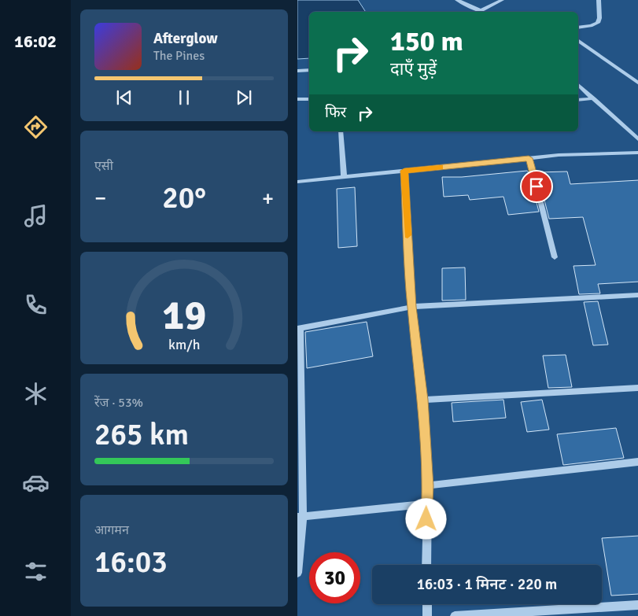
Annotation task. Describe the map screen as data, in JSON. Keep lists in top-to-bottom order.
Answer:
{
  "page": {
    "tabs": "16:02",
    "turn": ["150 m", "दाएँ मुड़ें"],
    "song": ["Afterglow", "The Pines"],
    "then": "फिर",
    "tile": [
      "एसी",
      ["रेंज · 53%", "265 km"],
      ["आगमन", "16:03"]
    ],
    "heat": ["−", "20°", "+"],
    "limit": "30",
    "trip": "16:03 · 1 मिनट · 220 m",
    "gauge": ["19", "km/h"]
  }
}
